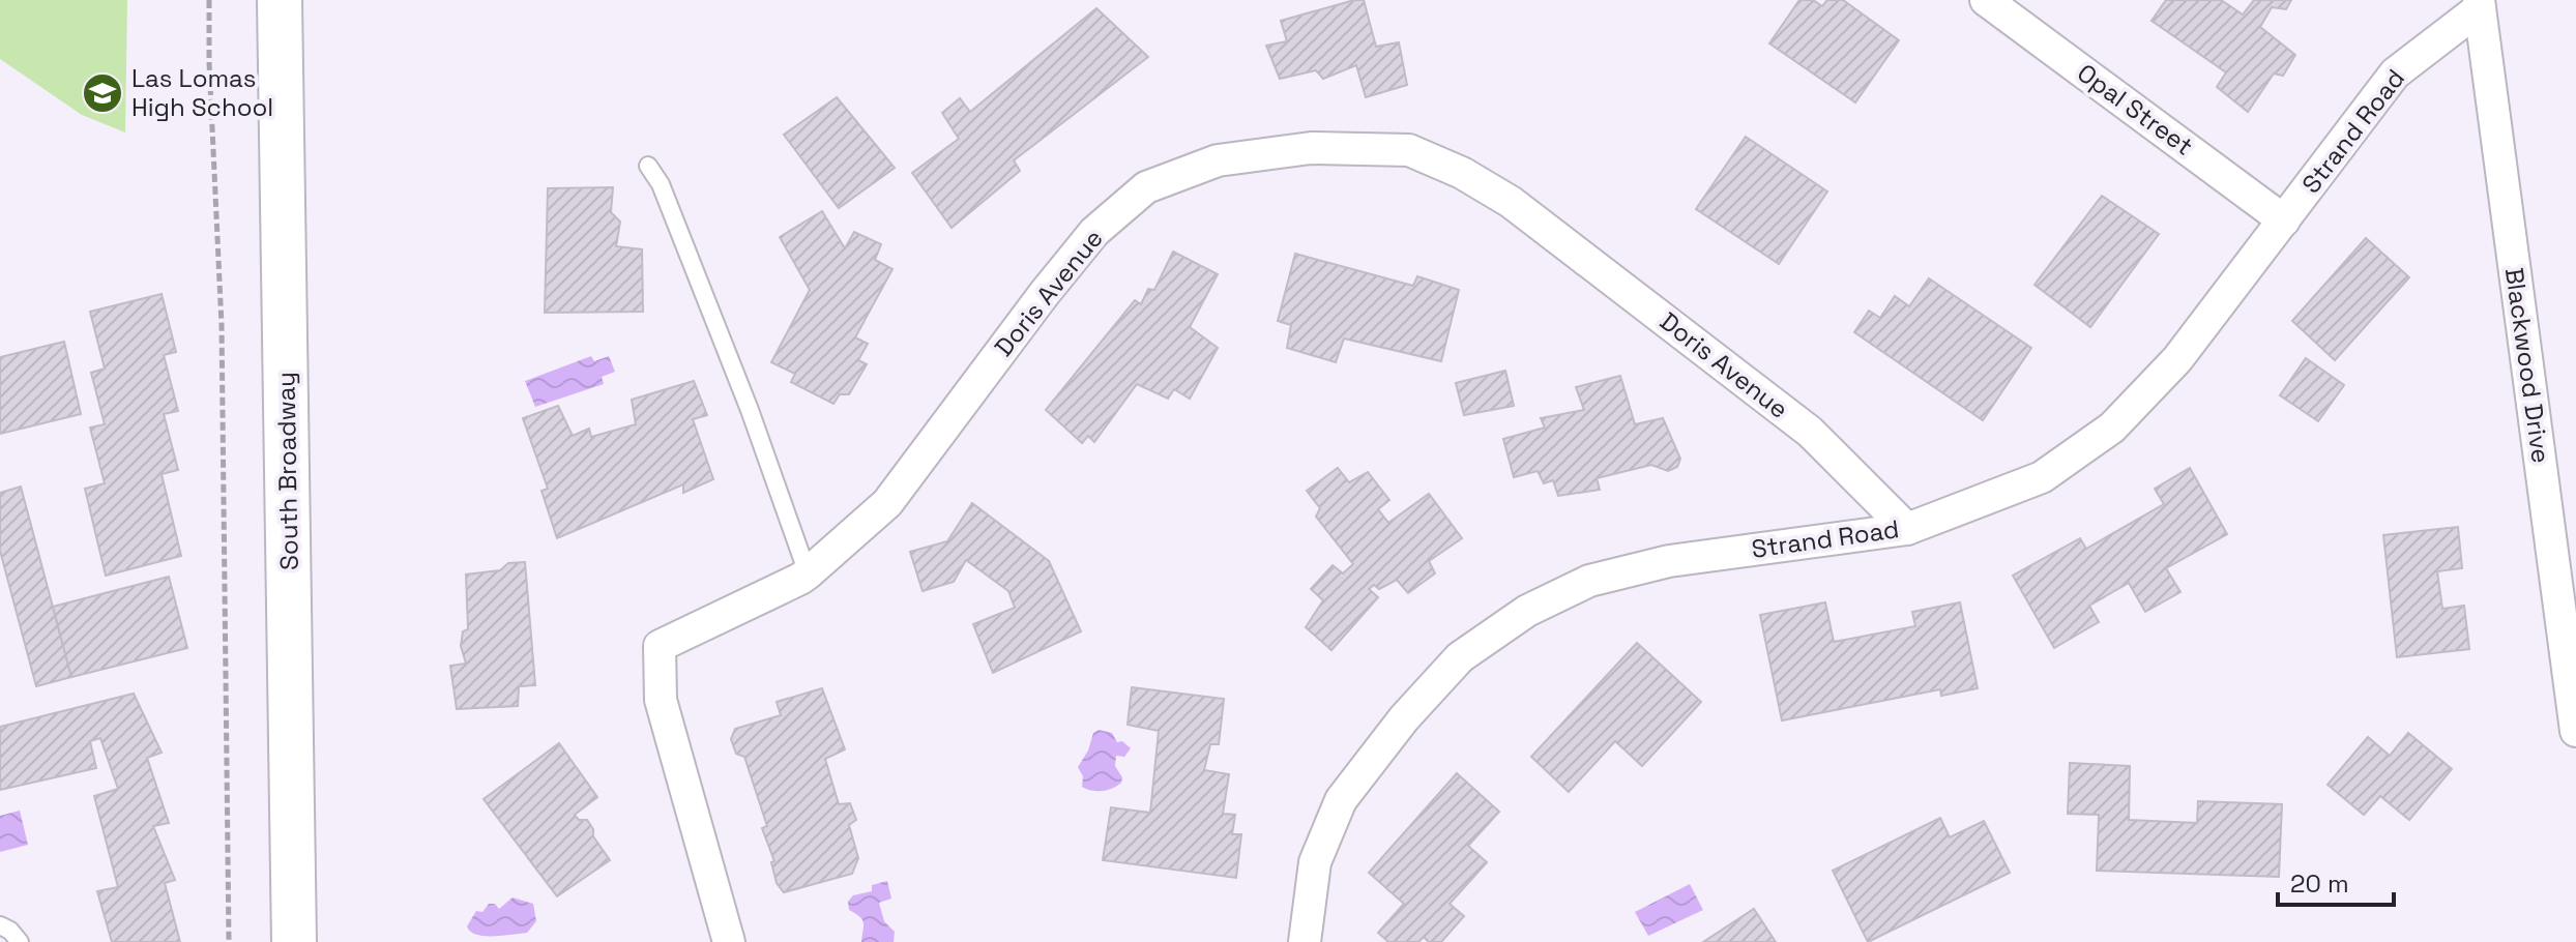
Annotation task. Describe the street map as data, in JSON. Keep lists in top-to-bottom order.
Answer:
{
  "streets": {
    "main road": ["South Broadway"],
    "street": [
      "Opal Street",
      "Strand Road",
      "Doris Avenue",
      "Blackwood Drive"
    ]
  },
  "crossings": [
    ["Opal Street", "Strand Road"],
    ["Strand Road", "Doris Avenue"],
    ["Strand Road", "Blackwood Drive"]
  ],
  "places": {
    "school or university": ["Las Lomas High School"]
  },
  "scale_bar": "20 m"
}
